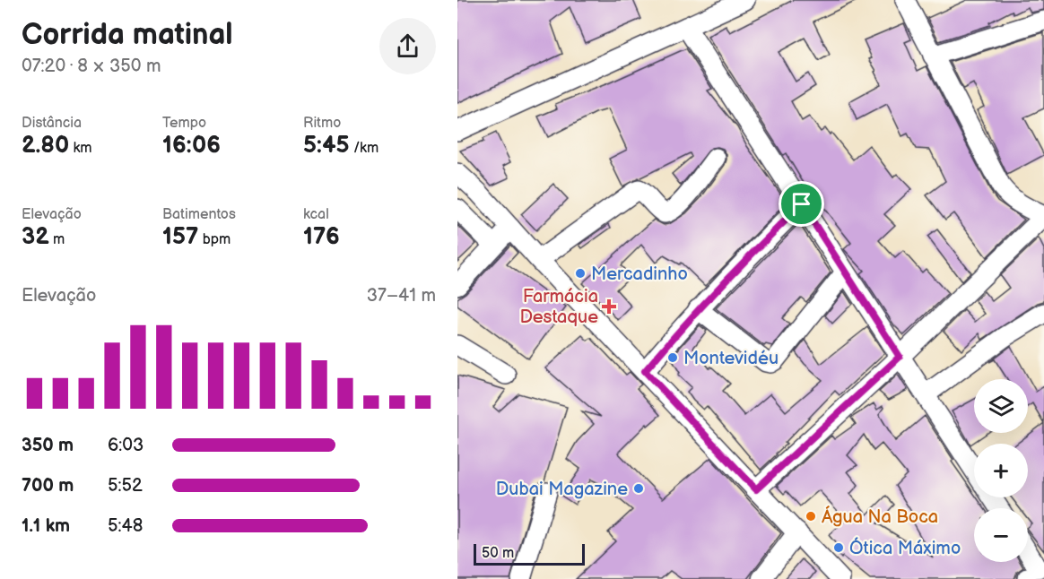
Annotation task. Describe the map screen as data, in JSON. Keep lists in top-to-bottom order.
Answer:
{
  "places": {
    "other": [
      "Mercadinho",
      "Montevidéu",
      "Dubai Magazine",
      "Água Na Boca",
      "Ótica Máximo"
    ],
    "health": ["Farmácia Destaque"]
  },
  "scale_bar": "50 m",
  "page": {
    "heading": ["Corrida matinal", "07:20 · 8 × 350 m"],
    "stats": [
      ["Distância", "2.80 km"],
      ["Tempo", "16:06"],
      ["Ritmo", "5:45 /km"],
      ["Elevação", "32 m"],
      ["Batimentos", "157 bpm"],
      ["kcal", "176"]
    ],
    "chart": ["Elevação", "37–41 m"],
    "map_buttons": ["+", "−"],
    "list": [
      {
        "name": "350 m",
        "note": "6:03"
      },
      {
        "name": "700 m",
        "note": "5:52"
      },
      {
        "name": "1.1 km",
        "note": "5:48"
      }
    ],
    "scale": "50 m"
  }
}
